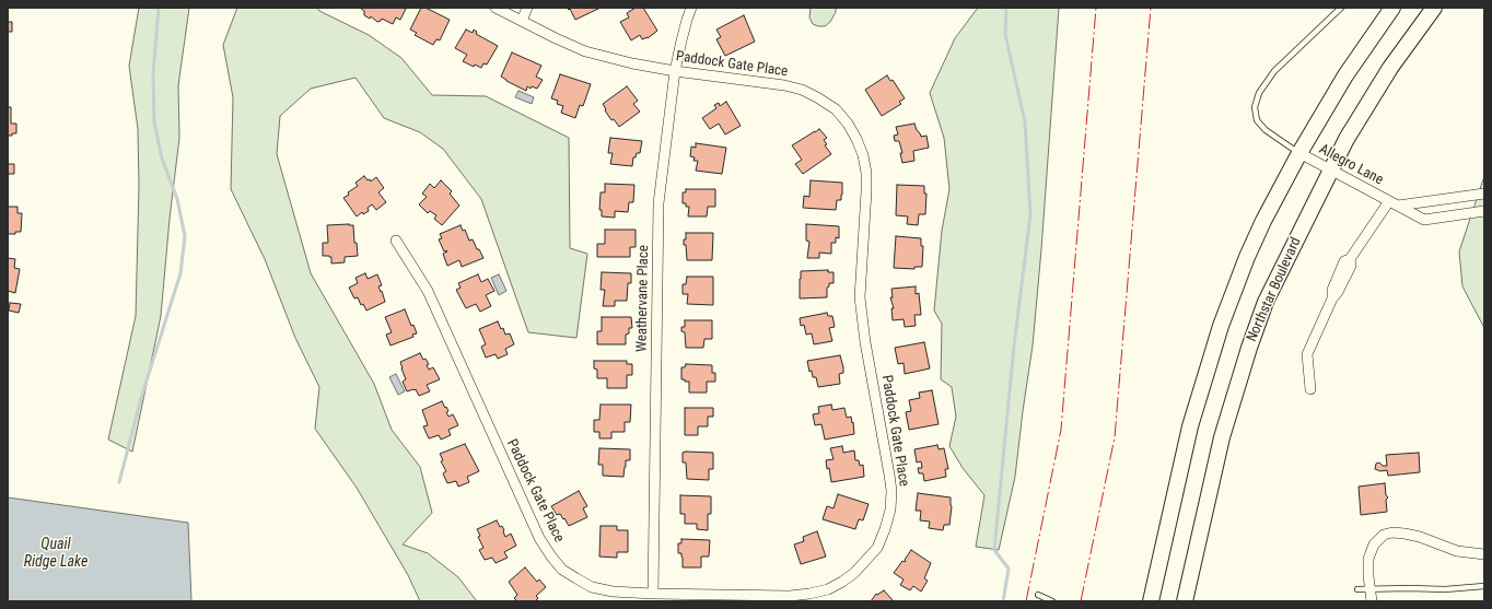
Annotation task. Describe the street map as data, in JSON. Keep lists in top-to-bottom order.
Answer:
{
  "streets": {
    "main road": ["Northstar Boulevard"],
    "street": ["Paddock Gate Place", "Allegro Lane", "Weathervane Place"]
  },
  "crossings": [
    ["Paddock Gate Place", "Weathervane Place"],
    ["Allegro Lane", "Northstar Boulevard"]
  ],
  "water": ["Quail Ridge Lake"]
}
